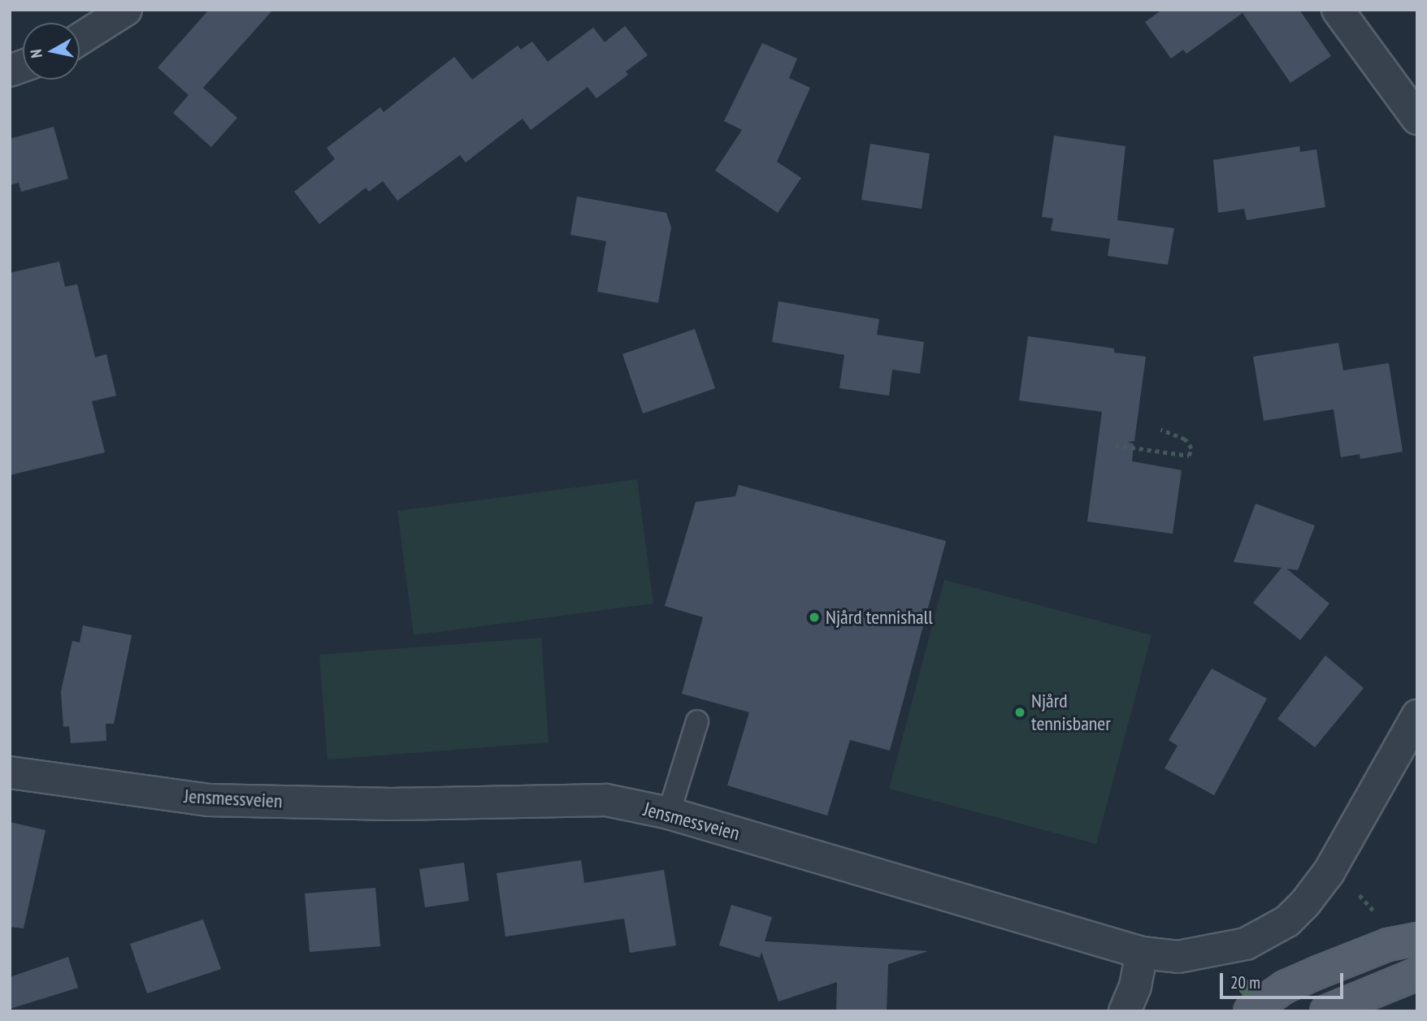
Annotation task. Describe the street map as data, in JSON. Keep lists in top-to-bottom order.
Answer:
{
  "streets": {
    "street": ["Jensmessveien"]
  },
  "places": ["Njård tennishall", "Njård tennisbaner"],
  "scale_bar": "20 m",
  "north": "left"
}
